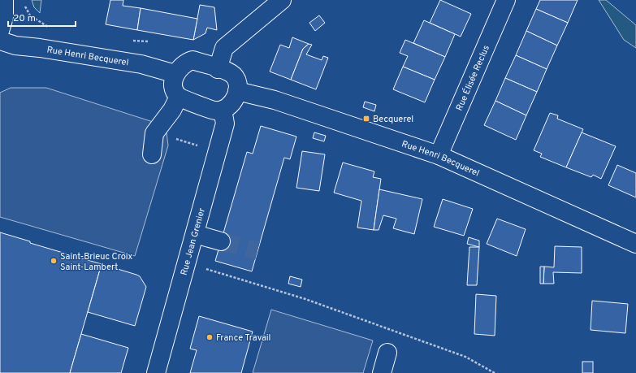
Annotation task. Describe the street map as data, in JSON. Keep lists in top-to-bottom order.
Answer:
{
  "streets": {
    "main road": ["Rue Henri Becquerel", "Rue Élisée Reclus", "Rue Jean Grenier"]
  },
  "crossings": [
    ["Rue Henri Becquerel", "Rue Élisée Reclus"],
    ["Rue Henri Becquerel", "Rue Jean Grenier"]
  ],
  "places": {
    "transit": ["Becquerel"],
    "other": ["Saint-Brieuc Croix Saint-Lambert", "France Travail"]
  },
  "scale_bar": "20 m"
}
